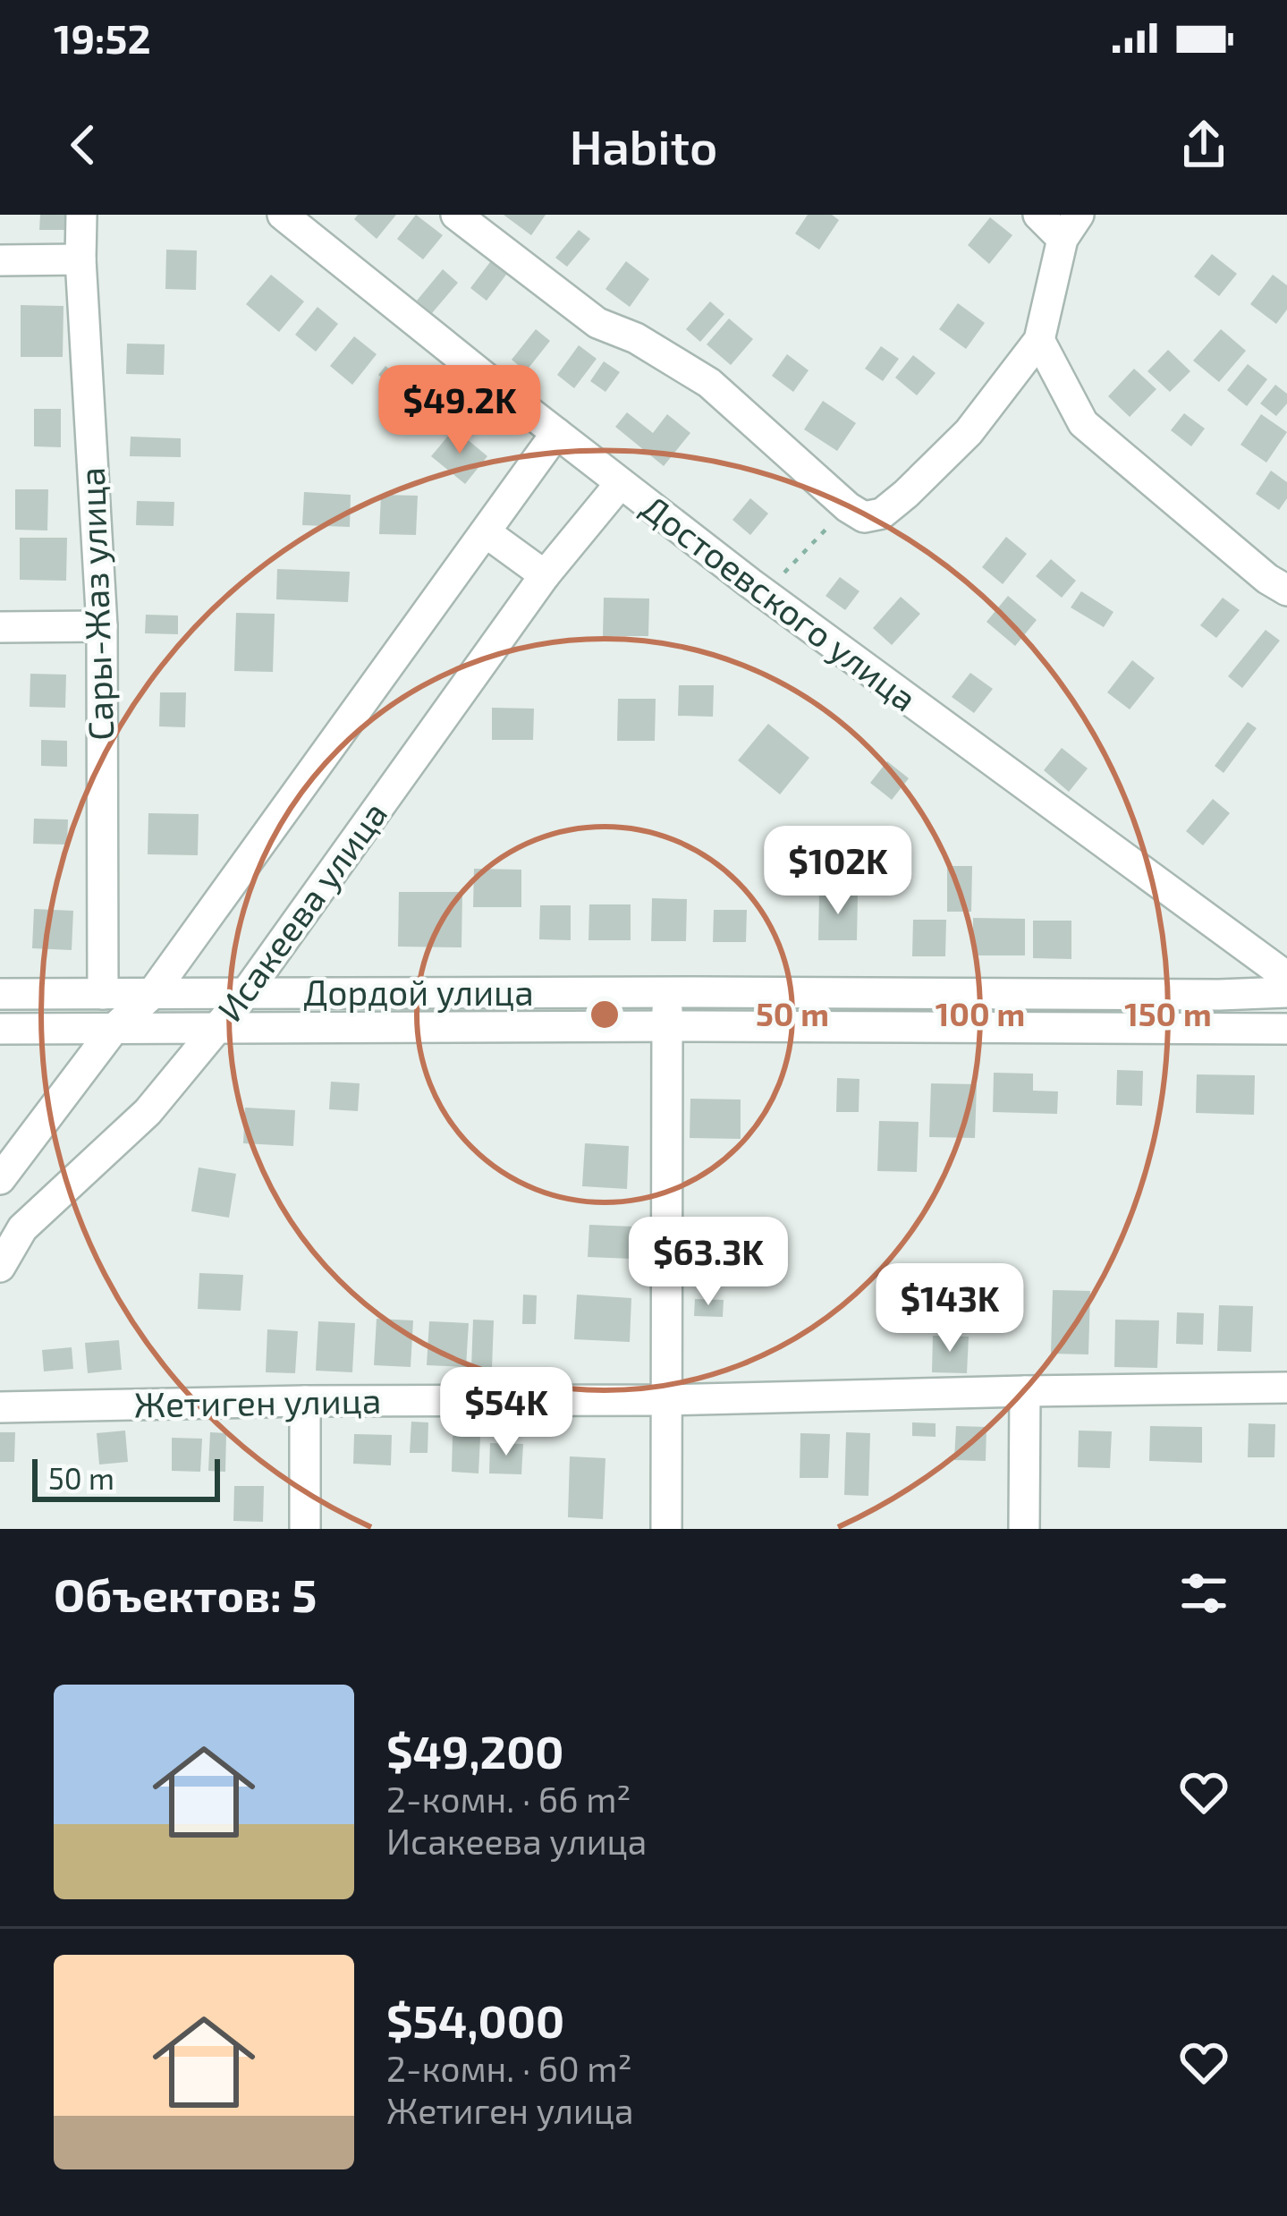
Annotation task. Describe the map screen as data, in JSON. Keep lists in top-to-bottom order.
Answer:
{
  "streets": {
    "street": [
      "Достоевского улица",
      "Сары-Жаз улица",
      "Исакеева улица",
      "Дордой улица",
      "Жетиген улица"
    ]
  },
  "crossings": [
    ["Достоевского улица", "Исакеева улица"],
    ["Сары-Жаз улица", "Дордой улица"],
    ["Исакеева улица", "Дордой улица"]
  ],
  "scale_bar": "50 m",
  "page": {
    "status": "19:52",
    "header": "Habito",
    "price": [
      "$49.2K",
      "$102K",
      "$63.3K",
      "$143K",
      "$54K"
    ],
    "scale": "50 m",
    "heading": "Объектов: 5",
    "list": [
      {
        "name": "$49,200",
        "note": "2-комн. · 66 m² · Исакеева улица"
      },
      {
        "name": "$54,000",
        "note": "2-комн. · 60 m² · Жетиген улица"
      }
    ]
  },
  "rings": ["50 m", "100 m", "150 m"]
}
